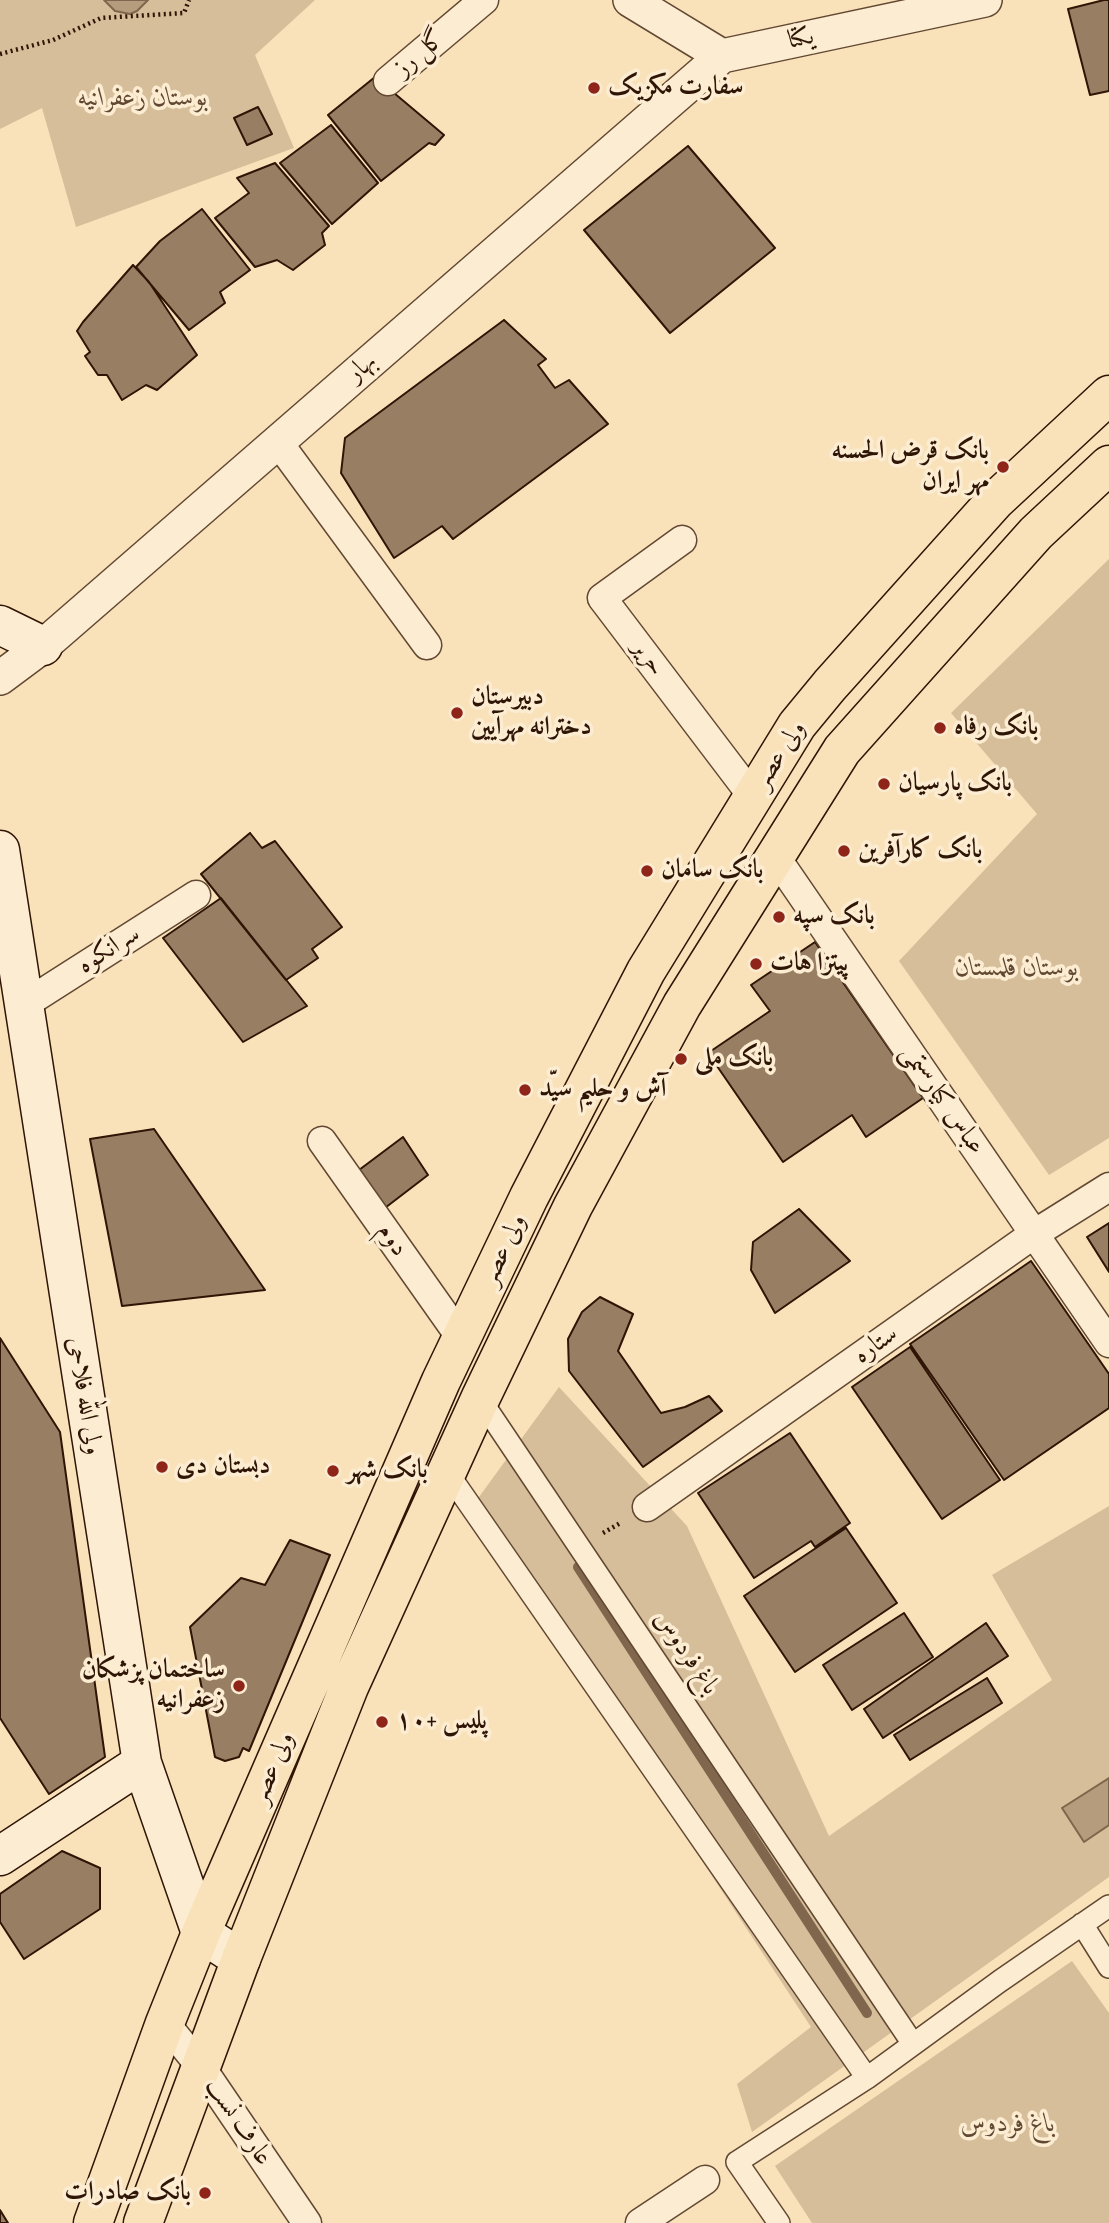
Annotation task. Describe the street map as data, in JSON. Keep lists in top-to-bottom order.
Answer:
{
  "streets": {
    "main road": ["ولی عصر", "ولی‌ الله فلاحی"],
    "street": [
      "یکتا",
      "گل رز",
      "بهار",
      "حریر",
      "سرانکوه",
      "عباس کیارستمی",
      "دوم",
      "ستاره",
      "باغ فردوس",
      "عارف نسب"
    ]
  },
  "crossings": [
    ["یکتا", "بهار"],
    ["حریر", "ولی عصر"],
    ["ولی عصر", "عباس کیارستمی"],
    ["ولی عصر", "دوم"],
    ["ولی عصر", "ولی‌ الله فلاحی"],
    ["ولی عصر", "باغ فردوس"],
    ["ولی عصر", "عارف نسب"],
    ["سرانکوه", "ولی‌ الله فلاحی"],
    ["عباس کیارستمی", "ستاره"]
  ],
  "parks": ["بوستان زعفرانیه", "بوستان قلمستان", "باغ فردوس"],
  "places": [
    "سفارت مکزیک",
    "بانک قرض الحسنه مهر ایران",
    "دبیرستان دخترانه مهرآیین",
    "بانک رفاه",
    "بانک پارسیان",
    "بانک کارآفرین",
    "بانک سامان",
    "بانک سپه",
    "پیتزا هات",
    "بانک ملی",
    "آش و حلیم سیّد",
    "دبستان دی",
    "بانک شهر",
    "ساختمان پزشکان زعفرانیه",
    "پلیس +۱۰",
    "بانک صادرات"
  ]
}
